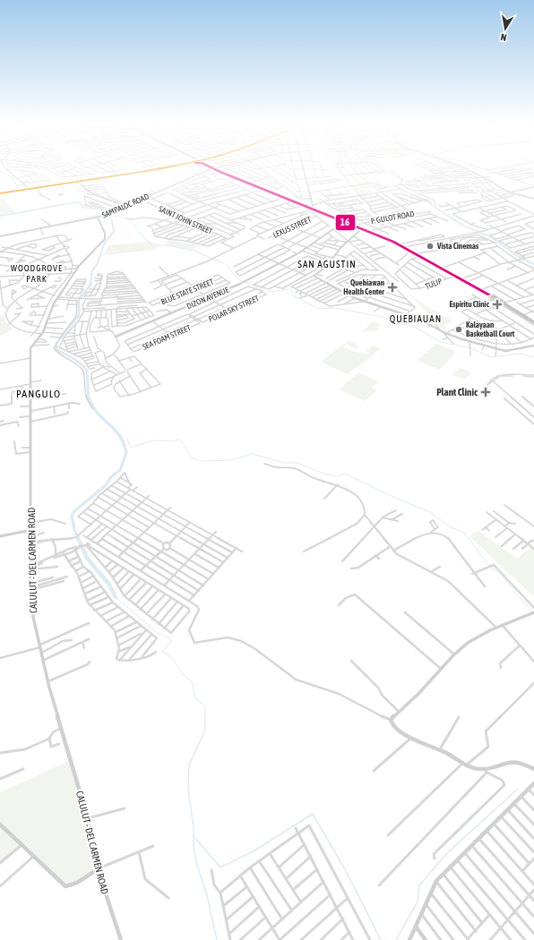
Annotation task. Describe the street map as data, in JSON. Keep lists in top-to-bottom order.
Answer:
{
  "streets": {
    "street": [
      "SAMPALOC ROAD",
      "P. GULOT ROAD",
      "SAINT JOHN STREET",
      "LEXUS STREET",
      "TULIP",
      "BLUE STATE STREET",
      "DIZON AVENUE",
      "POLAR SKY STREET",
      "SEA FOAM STREET",
      "CALULUT - DEL CARMEN ROAD"
    ]
  },
  "crossings": [
    ["POLAR SKY STREET", "SEA FOAM STREET"]
  ],
  "districts": [
    "SAN AGUSTIN",
    "WOODGROVE PARK",
    "QUEBIAUAN",
    "PANGULO"
  ],
  "places": {
    "other": ["Vista Cinemas", "Kalayaan Basketball Court"],
    "health": ["Quebiawan Health Center", "Espiritu Clinic", "Plant Clinic"]
  },
  "lines": ["transit line 16"],
  "north": "bottom"
}
